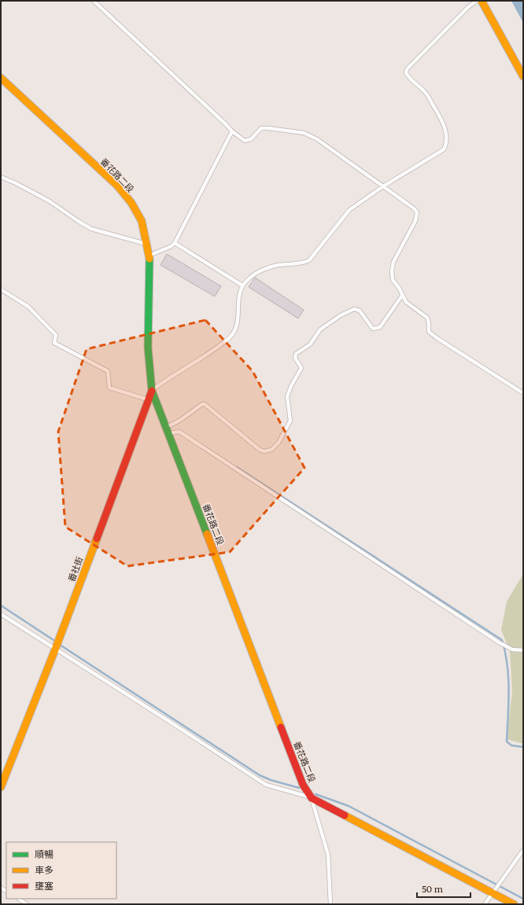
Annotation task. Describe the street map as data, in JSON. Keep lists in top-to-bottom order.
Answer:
{
  "streets": {
    "main road": ["番花路二段", "番社街"]
  },
  "crossings": [
    ["番花路二段", "番社街"]
  ],
  "legend": ["順暢", "車多", "壅塞"],
  "scale_bar": "50 m"
}
